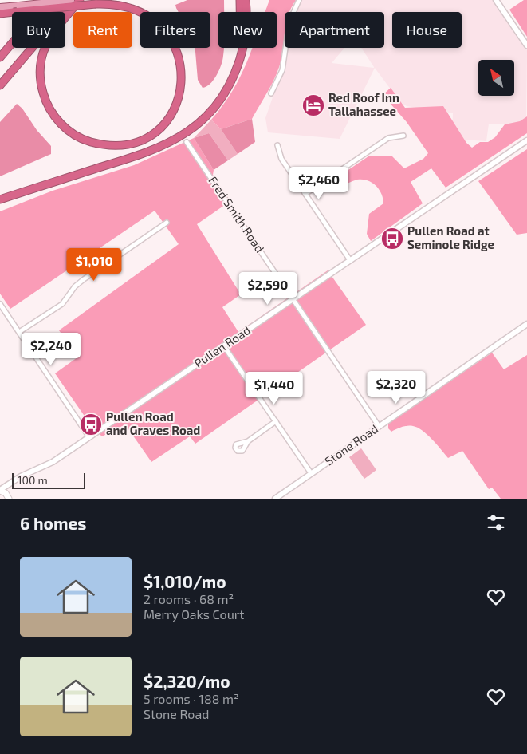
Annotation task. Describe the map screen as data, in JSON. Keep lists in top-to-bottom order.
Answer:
{
  "streets": {
    "street": ["Fred Smith Road", "Pullen Road", "Stone Road"]
  },
  "crossings": [
    ["Fred Smith Road", "Pullen Road"],
    ["Fred Smith Road", "Stone Road"]
  ],
  "places": {
    "hotel": ["Red Roof Inn Tallahassee"],
    "bus stop": ["Pullen Road at Seminole Ridge", "Pullen Road and Graves Road"]
  },
  "scale_bar": "100 m",
  "north": "top left",
  "page": {
    "chip": [
      "Buy",
      "Rent",
      "Filters",
      "New",
      "Apartment",
      "House"
    ],
    "price": [
      "$2,460",
      "$1,010",
      "$2,590",
      "$2,240",
      "$2,320",
      "$1,440"
    ],
    "scale": "100 m",
    "heading": "6 homes",
    "list": [
      {
        "name": "$1,010/mo",
        "note": "2 rooms · 68 m² · Merry Oaks Court"
      },
      {
        "name": "$2,320/mo",
        "note": "5 rooms · 188 m² · Stone Road"
      }
    ]
  }
}
